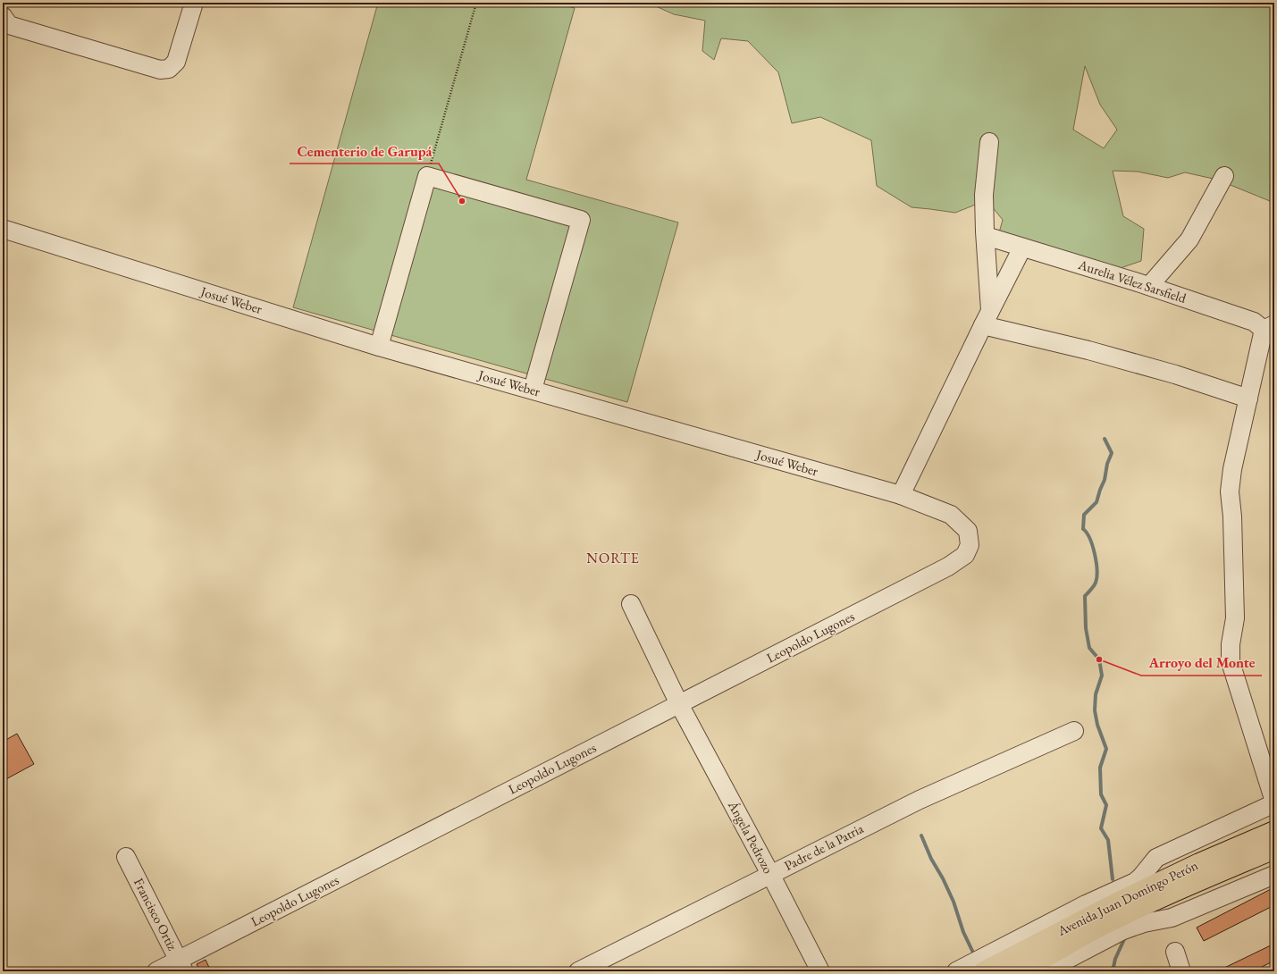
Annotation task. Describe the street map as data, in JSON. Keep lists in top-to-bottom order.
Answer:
{
  "streets": {
    "main road": ["Avenida Juan Domingo Perón"],
    "street": [
      "Aurelia Vélez Sarsfield",
      "Josué Weber",
      "Leopoldo Lugones",
      "Ángela Pedrozo",
      "Padre de la Patria",
      "Francisco Ortiz"
    ]
  },
  "crossings": [
    ["Josué Weber", "Leopoldo Lugones"],
    ["Leopoldo Lugones", "Ángela Pedrozo"],
    ["Leopoldo Lugones", "Francisco Ortiz"],
    ["Ángela Pedrozo", "Padre de la Patria"]
  ],
  "districts": ["NORTE"],
  "places": ["Cementerio de Garupá", "Arroyo del Monte"]
}
